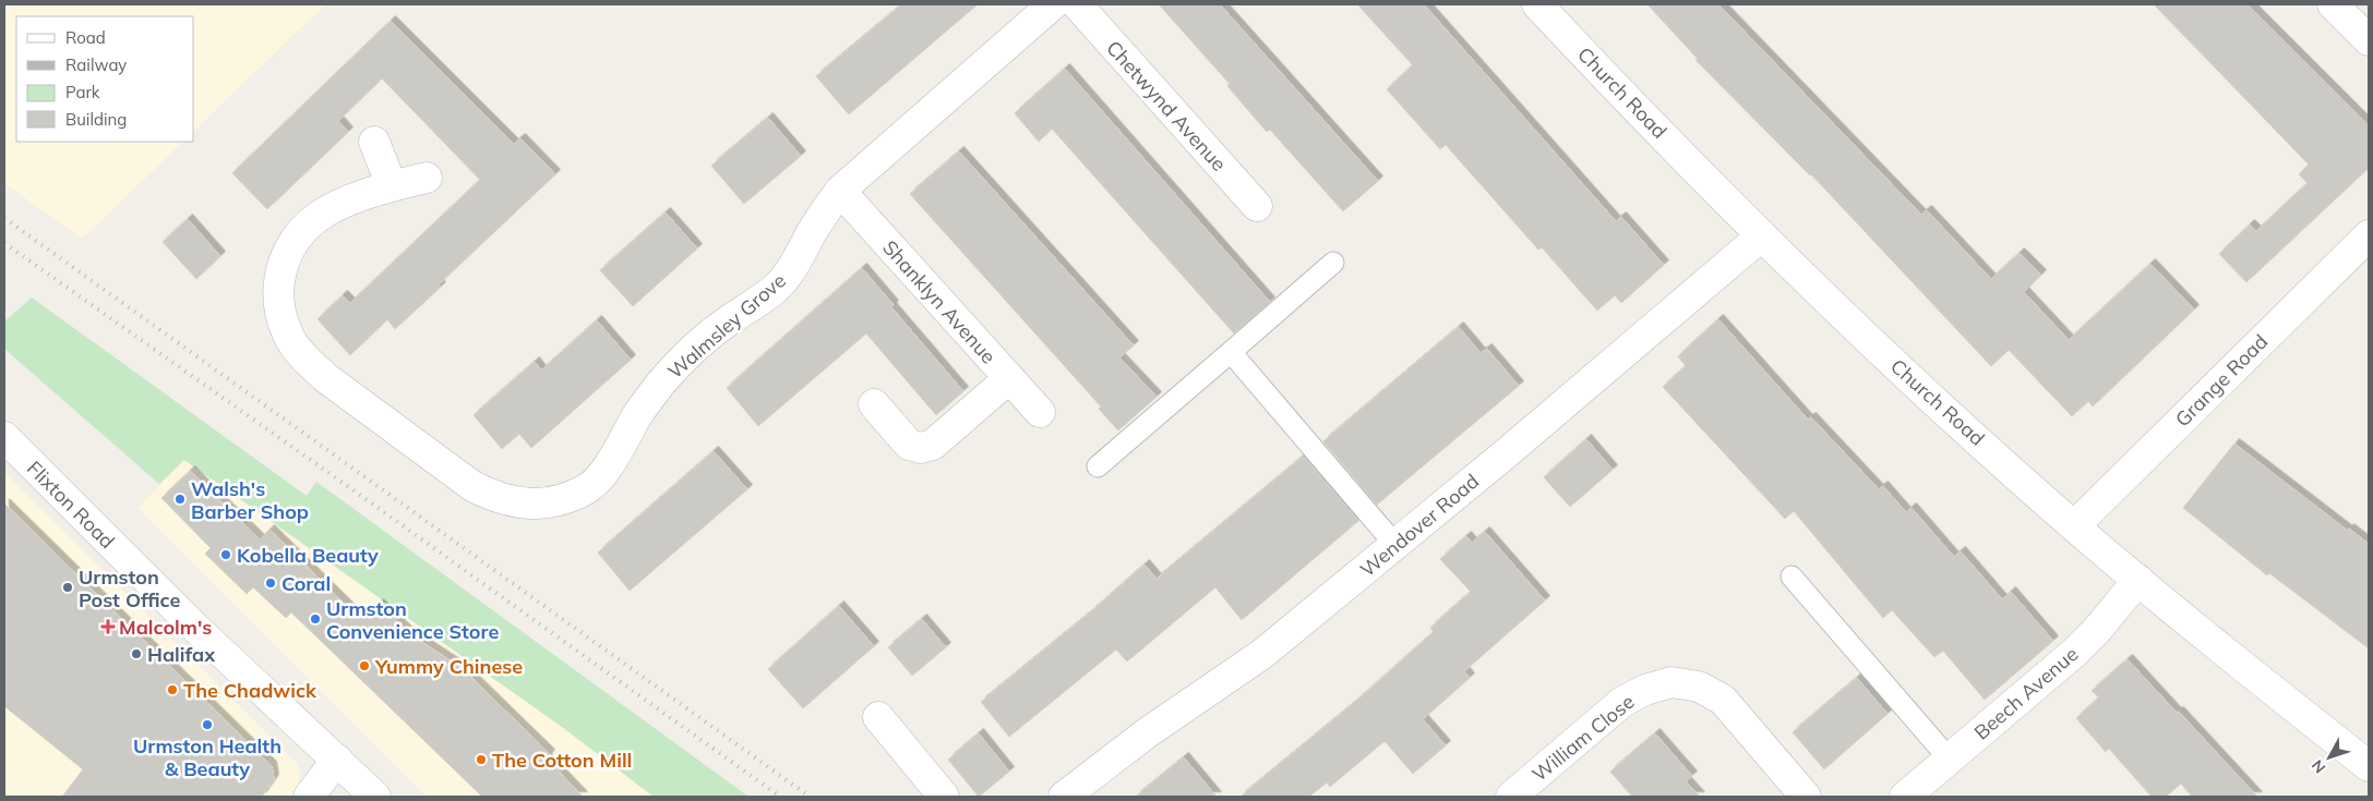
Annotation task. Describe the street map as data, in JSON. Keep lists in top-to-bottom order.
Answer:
{
  "streets": {
    "street": [
      "Church Road",
      "Chetwynd Avenue",
      "Shanklyn Avenue",
      "Walmsley Grove",
      "Grange Road",
      "Flixton Road",
      "Wendover Road",
      "Beech Avenue",
      "William Close"
    ]
  },
  "crossings": [
    ["Church Road", "Grange Road"],
    ["Church Road", "Wendover Road"],
    ["Church Road", "Beech Avenue"],
    ["Shanklyn Avenue", "Walmsley Grove"]
  ],
  "places": {
    "other": [
      "Walsh's Barber Shop",
      "Kobella Beauty",
      "Coral",
      "Urmston Post Office",
      "Urmston Convenience Store",
      "Halifax",
      "Yummy Chinese",
      "The Chadwick",
      "Urmston Health & Beauty",
      "The Cotton Mill"
    ],
    "health": ["Malcolm's"]
  },
  "legend": [
    "Road",
    "Railway",
    "Park",
    "Building"
  ],
  "north": "bottom left"
}
